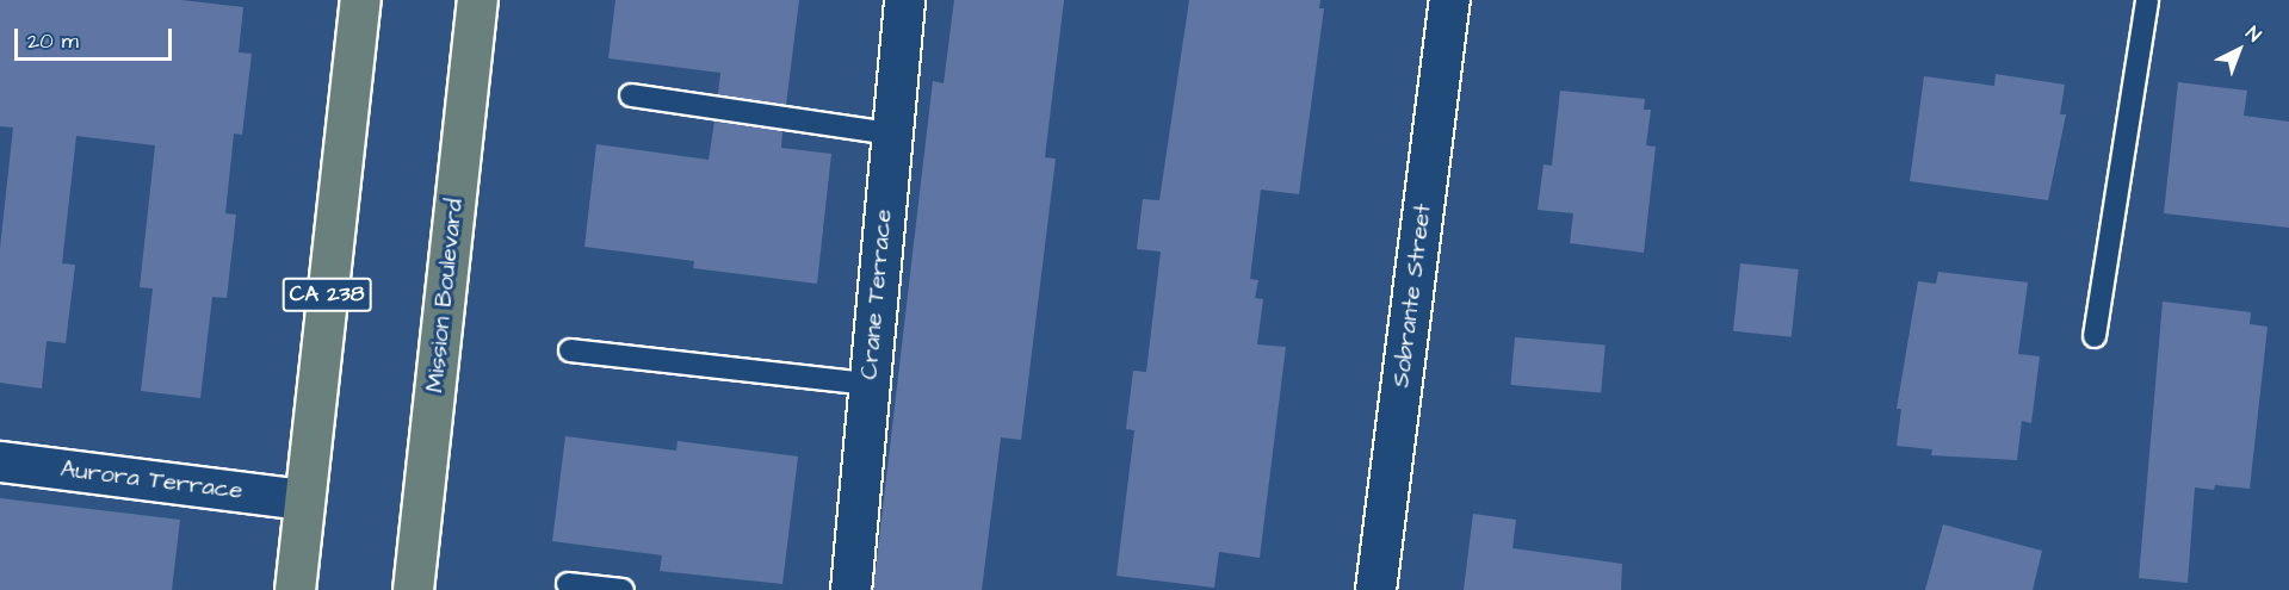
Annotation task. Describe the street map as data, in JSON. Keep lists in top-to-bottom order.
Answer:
{
  "streets": {
    "main road": ["CA 238", "Mission Boulevard"],
    "street": ["Crane Terrace", "Sobrante Street", "Aurora Terrace"]
  },
  "crossings": [
    ["CA 238", "Aurora Terrace"]
  ],
  "scale_bar": "20 m",
  "north": "top right"
}
